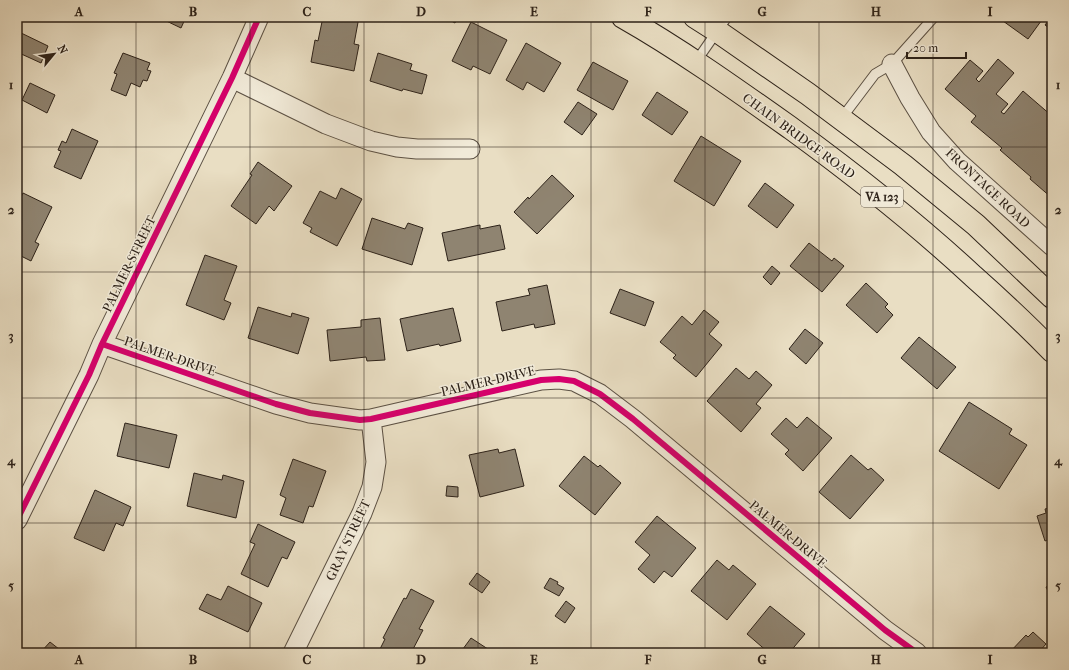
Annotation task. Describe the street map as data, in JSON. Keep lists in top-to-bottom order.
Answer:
{
  "streets": {
    "main road": ["CHAIN BRIDGE ROAD", "VA 123"],
    "street": [
      "FRONTAGE ROAD",
      "PALMER STREET",
      "PALMER DRIVE",
      "GRAY STREET"
    ]
  },
  "crossings": [
    ["PALMER STREET", "PALMER DRIVE"],
    ["PALMER DRIVE", "GRAY STREET"]
  ],
  "scale_bar": "20 m",
  "north": "top right",
  "grid": {
    "columns": [
      "A",
      "B",
      "C",
      "D",
      "E",
      "F",
      "G",
      "H",
      "I"
    ],
    "rows": [
      "1",
      "2",
      "3",
      "4",
      "5"
    ]
  }
}
